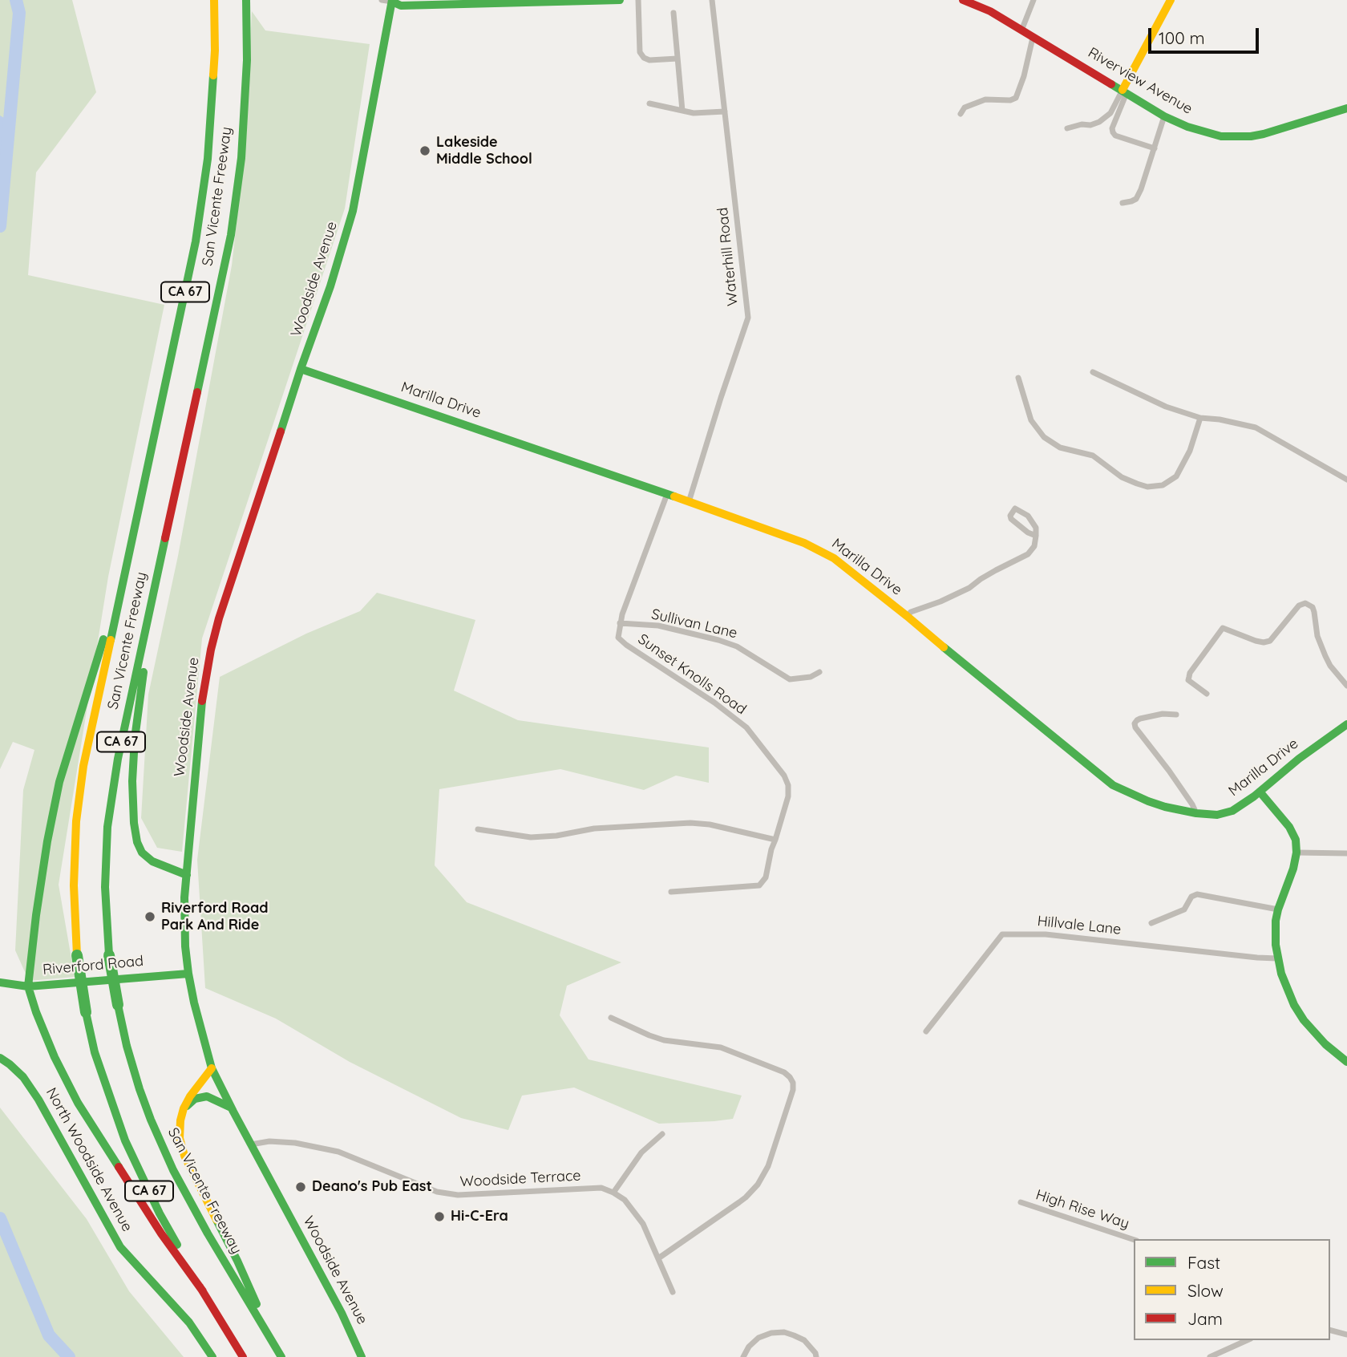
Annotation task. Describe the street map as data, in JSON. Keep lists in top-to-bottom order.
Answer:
{
  "streets": {
    "main road": [
      "Riverview Avenue",
      "San Vicente Freeway",
      "Woodside Avenue",
      "CA 67",
      "Marilla Drive",
      "Riverford Road",
      "North Woodside Avenue"
    ],
    "street": [
      "Waterhill Road",
      "Sullivan Lane",
      "Sunset Knolls Road",
      "Hillvale Lane",
      "Woodside Terrace",
      "High Rise Way"
    ]
  },
  "crossings": [
    ["Waterhill Road", "Marilla Drive"],
    ["Woodside Avenue", "Marilla Drive"],
    ["Woodside Avenue", "Riverford Road"],
    ["Woodside Avenue", "Woodside Terrace"],
    ["Sullivan Lane", "Sunset Knolls Road"]
  ],
  "places": [
    "Lakeside Middle School",
    "Riverford Road Park And Ride",
    "Deano's Pub East",
    "Hi-C-Era"
  ],
  "legend": ["Fast", "Slow", "Jam"],
  "scale_bar": "100 m"
}
